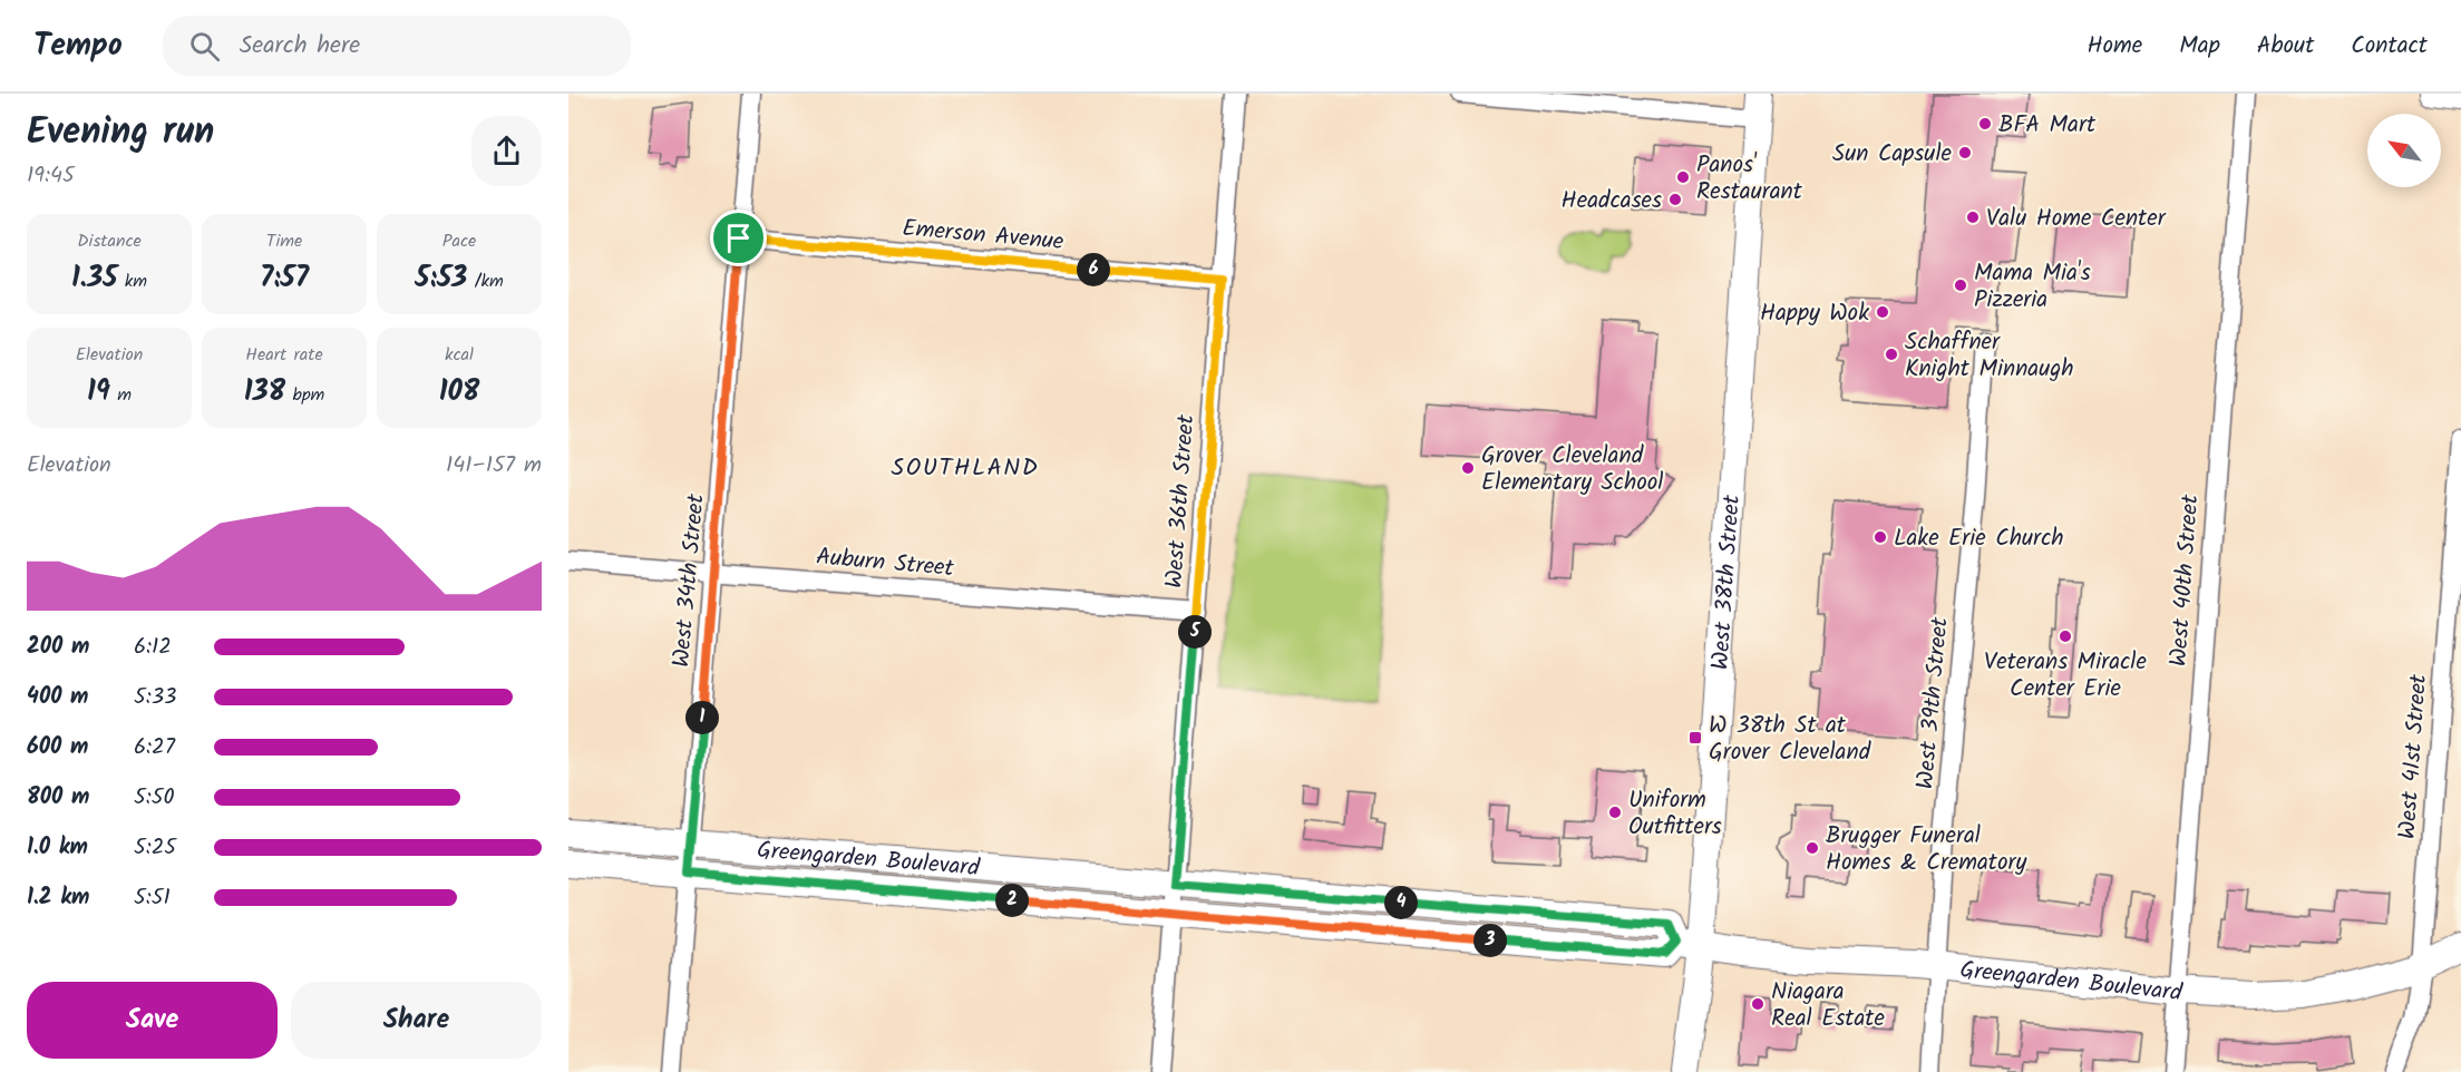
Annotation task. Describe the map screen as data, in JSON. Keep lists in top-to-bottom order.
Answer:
{
  "streets": {
    "street": [
      "Emerson Avenue",
      "West 36th Street",
      "Auburn Street",
      "West 34th Street",
      "West 40th Street",
      "West 38th Street",
      "West 39th Street",
      "West 41st Street",
      "Greengarden Boulevard"
    ]
  },
  "crossings": [
    ["Emerson Avenue", "West 36th Street"],
    ["Emerson Avenue", "West 34th Street"],
    ["West 36th Street", "Auburn Street"],
    ["West 36th Street", "Greengarden Boulevard"],
    ["Auburn Street", "West 34th Street"],
    ["West 34th Street", "Greengarden Boulevard"],
    ["West 40th Street", "Greengarden Boulevard"],
    ["West 38th Street", "Greengarden Boulevard"],
    ["West 39th Street", "Greengarden Boulevard"],
    ["West 41st Street", "Greengarden Boulevard"]
  ],
  "districts": ["SOUTHLAND"],
  "places": {
    "other": [
      "BFA Mart",
      "Sun Capsule",
      "Panos' Restaurant",
      "Headcases",
      "Valu Home Center",
      "Mama Mia's Pizzeria",
      "Happy Wok",
      "Schaffner Knight Minnaugh",
      "Grover Cleveland Elementary School",
      "Lake Erie Church",
      "Veterans Miracle Center Erie",
      "Uniform Outfitters",
      "Brugger Funeral Homes & Crematory",
      "Niagara Real Estate"
    ],
    "transit": ["W 38th St at Grover Cleveland"]
  },
  "north": "top left",
  "page": {
    "header": "Tempo",
    "search": "Search here",
    "nav": [
      "Home",
      "Map",
      "About",
      "Contact"
    ],
    "heading": ["Evening run", "19:45"],
    "stats": [
      ["Distance", "1.35 km"],
      ["Time", "7:57"],
      ["Pace", "5:53 /km"],
      ["Elevation", "19 m"],
      ["Heart rate", "138 bpm"],
      ["kcal", "108"]
    ],
    "pins": [
      "6",
      "5",
      "1",
      "2",
      "4",
      "3"
    ],
    "chart": ["Elevation", "141–157 m"],
    "list": [
      {
        "name": "200 m",
        "note": "6:12"
      },
      {
        "name": "400 m",
        "note": "5:33"
      },
      {
        "name": "600 m",
        "note": "6:27"
      },
      {
        "name": "800 m",
        "note": "5:50"
      },
      {
        "name": "1.0 km",
        "note": "5:25"
      },
      {
        "name": "1.2 km",
        "note": "5:51"
      }
    ],
    "buttons": ["Save", "Share"]
  }
}
